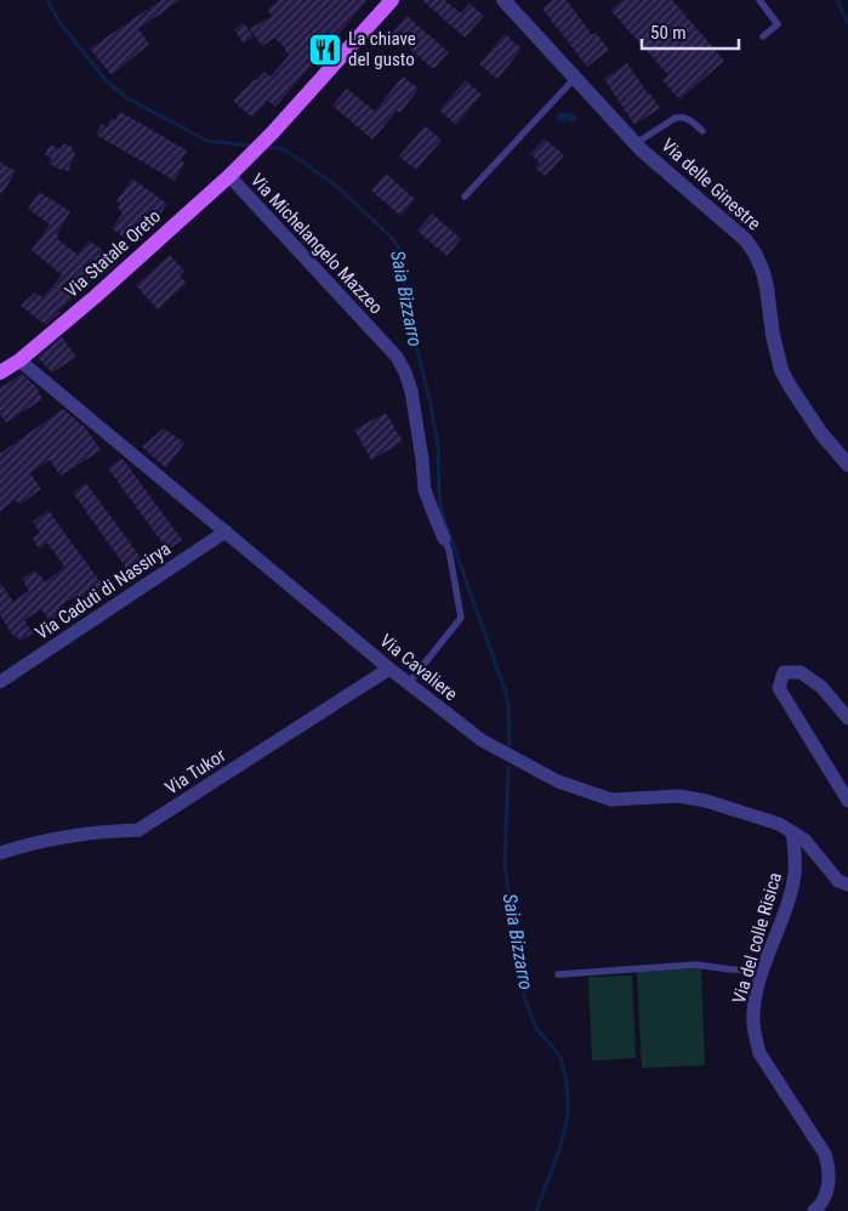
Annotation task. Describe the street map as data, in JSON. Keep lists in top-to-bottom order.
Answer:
{
  "streets": {
    "main road": ["Via Statale Oreto"],
    "street": [
      "Via delle Ginestre",
      "Via Michelangelo Mazzeo",
      "Via Caduti di Nassirya",
      "Via Cavaliere",
      "Via Tukor",
      "Via del colle Risica"
    ]
  },
  "crossings": [
    ["Via Michelangelo Mazzeo", "Via Statale Oreto"],
    ["Via Statale Oreto", "Via Cavaliere"],
    ["Via Caduti di Nassirya", "Via Cavaliere"],
    ["Via Cavaliere", "Via Tukor"],
    ["Via Cavaliere", "Via del colle Risica"]
  ],
  "water": ["Saia Bizzarro"],
  "places": {
    "restaurant": ["La chiave del gusto"]
  },
  "scale_bar": "50 m"
}
